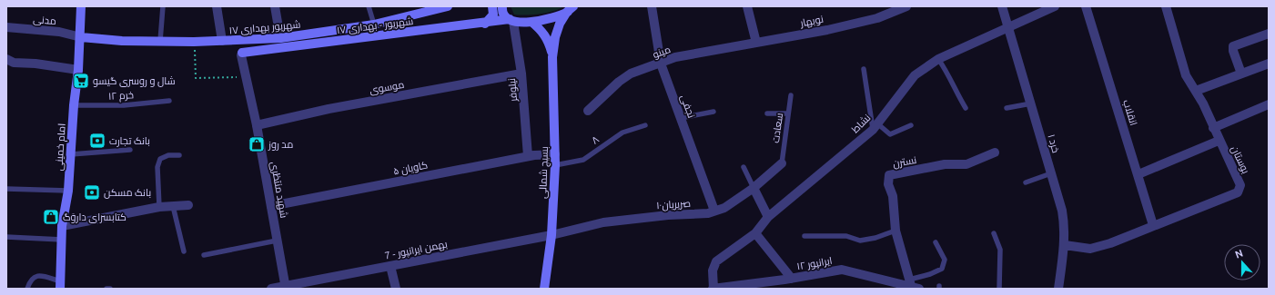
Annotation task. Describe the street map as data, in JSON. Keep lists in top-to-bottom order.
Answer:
{
  "streets": {
    "main road": [
      "۱۷ شهریور - بهداری",
      "۱۷ شهریور بهداری",
      "امام خمینی",
      "بسیج شمالی"
    ],
    "street": [
      "مدنی",
      "نوبهار",
      "مینو",
      "موسوی",
      "نیلوفر",
      "نجفی",
      "انقلاب",
      "نشاط",
      "خرد ۱",
      "بوستان",
      "نسترن",
      "کاویان ۵",
      "شهید منتظری",
      "صریریان۱۰",
      "بهمن ایرانپور - 7",
      "ایرانپور ۱۲"
    ],
    "lane": ["خرم ۱۲", "سعادت", "۸"]
  },
  "crossings": [
    ["مدنی", "۱۷ شهریور بهداری"],
    ["مدنی", "امام خمینی"],
    ["نوبهار", "مینو"],
    ["۱۷ شهریور - بهداری", "نیلوفر"],
    ["۱۷ شهریور - بهداری", "بسیج شمالی"],
    ["۱۷ شهریور - بهداری", "شهید منتظری"],
    ["۱۷ شهریور بهداری", "امام خمینی"],
    ["مینو", "نجفی"],
    ["موسوی", "نیلوفر"],
    ["موسوی", "شهید منتظری"],
    ["نیلوفر", "کاویان ۵"],
    ["خرم ۱۲", "امام خمینی"],
    ["نجفی", "صریریان۱۰"],
    ["انقلاب", "بوستان"],
    ["نشاط", "خرد ۱"],
    ["نشاط", "ایرانپور ۱۲"],
    ["سعادت", "صریریان۱۰"],
    ["۸", "بسیج شمالی"],
    ["خرد ۱", "بوستان"],
    ["نسترن", "ایرانپور ۱۲"],
    ["کاویان ۵", "بسیج شمالی"],
    ["کاویان ۵", "شهید منتظری"],
    ["بسیج شمالی", "صریریان۱۰"],
    ["بسیج شمالی", "بهمن ایرانپور - 7"],
    ["شهید منتظری", "بهمن ایرانپور - 7"],
    ["صریریان۱۰", "بهمن ایرانپور - 7"]
  ],
  "places": {
    "supermarket": ["شال و روسری گیسو"],
    "bank": ["بانک تجارت", "بانک مسکن"],
    "shop": ["مد روز", "کتابسرای داروَگ"]
  },
  "north": "top"
}
